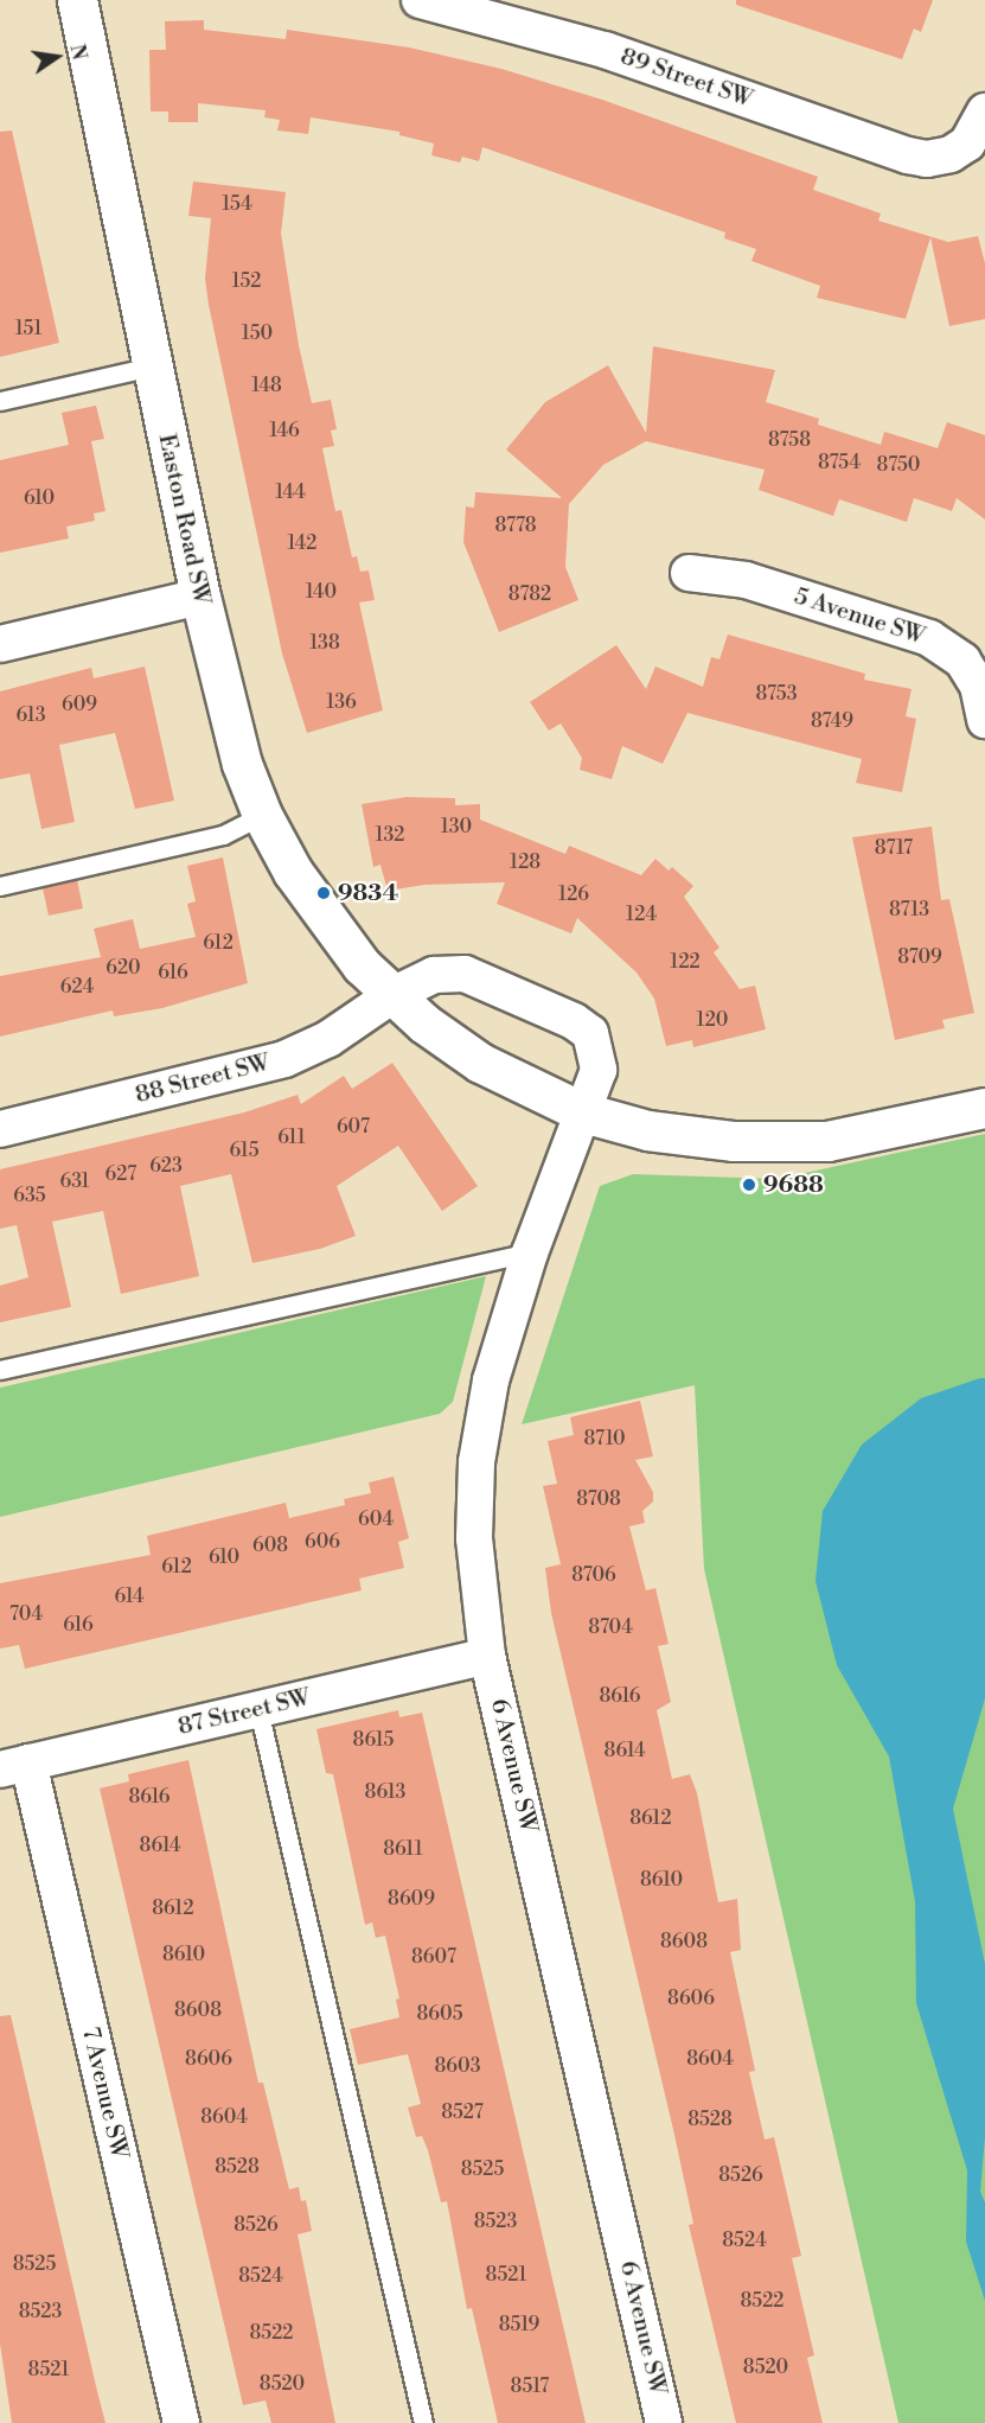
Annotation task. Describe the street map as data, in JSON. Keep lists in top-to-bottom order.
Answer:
{
  "streets": {
    "street": [
      "89 Street SW",
      "Easton Road SW",
      "5 Avenue SW",
      "88 Street SW",
      "87 Street SW",
      "6 Avenue SW",
      "7 Avenue SW"
    ]
  },
  "crossings": [
    ["Easton Road SW", "88 Street SW"],
    ["Easton Road SW", "6 Avenue SW"],
    ["87 Street SW", "6 Avenue SW"],
    ["87 Street SW", "7 Avenue SW"]
  ],
  "places": ["9834", "9688"],
  "house_numbers": [
    "154",
    "152",
    "151",
    "150",
    "148",
    "146",
    "8758",
    "8754",
    "8750",
    "144",
    "610",
    "8778",
    "142",
    "140",
    "8782",
    "138",
    "8753",
    "136",
    "609",
    "613",
    "8749",
    "130",
    "132",
    "8717",
    "128",
    "126",
    "8713",
    "124",
    "612",
    "8709",
    "122",
    "620",
    "616",
    "624",
    "120",
    "607",
    "611",
    "615",
    "623",
    "627",
    "631",
    "635",
    "8710",
    "8708",
    "604",
    "606",
    "608",
    "610",
    "612",
    "8706",
    "614",
    "704",
    "616",
    "8704",
    "8616",
    "8615",
    "8614",
    "8613",
    "8616",
    "8612",
    "8614",
    "8611",
    "8610",
    "8609",
    "8612",
    "8608",
    "8610",
    "8607",
    "8606",
    "8608",
    "8605",
    "8606",
    "8604",
    "8603",
    "8527",
    "8604",
    "8528",
    "8528",
    "8525",
    "8526",
    "8523",
    "8526",
    "8524",
    "8525",
    "8521",
    "8524",
    "8522",
    "8523",
    "8519",
    "8522",
    "8520",
    "8521",
    "8520",
    "8517"
  ],
  "north": "right"
}
